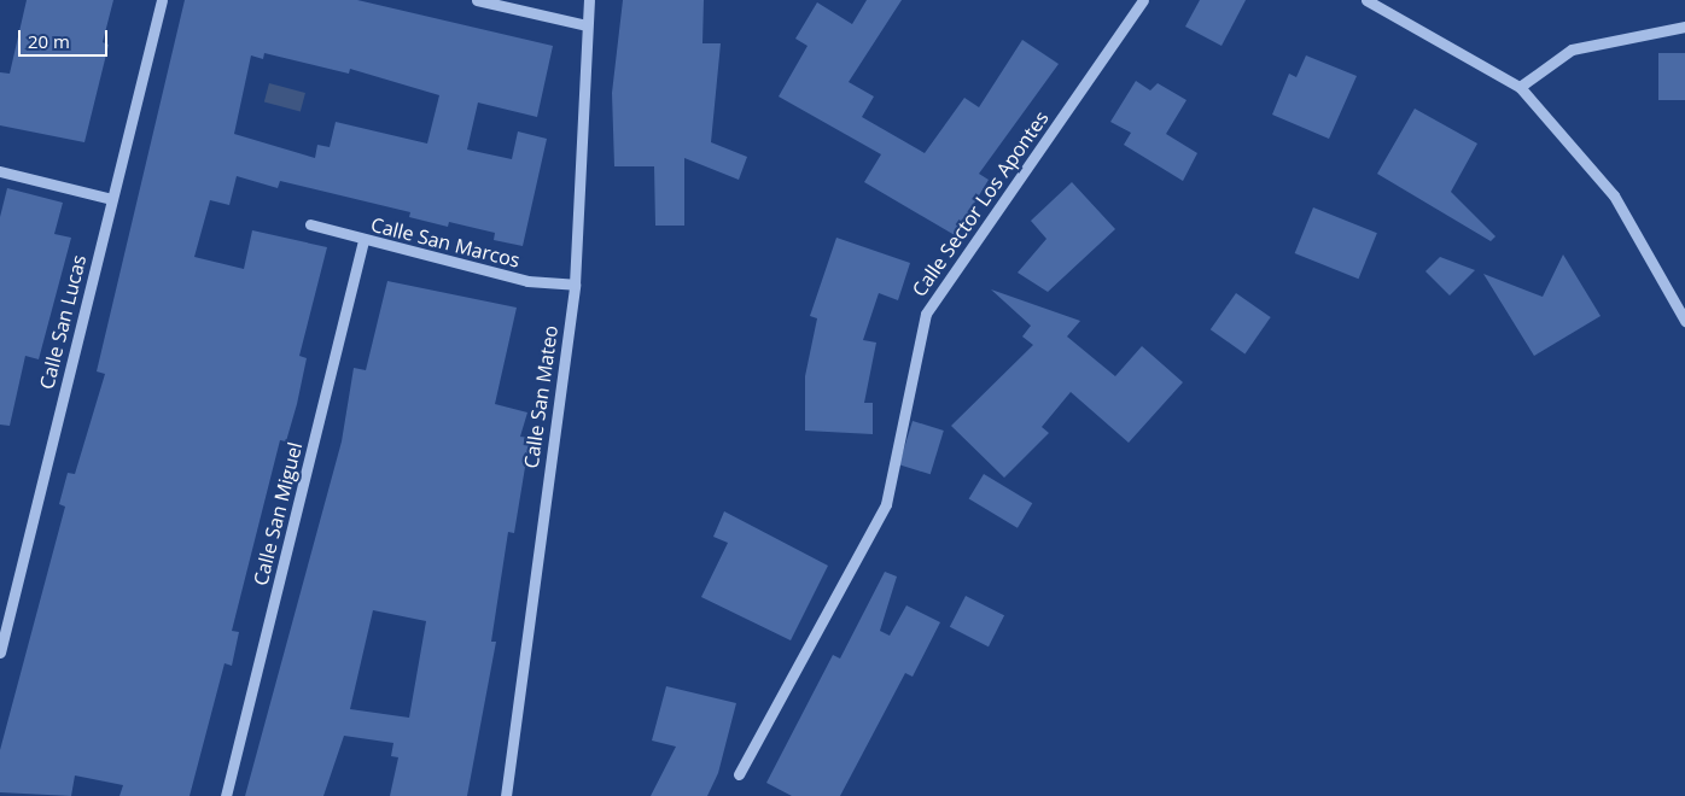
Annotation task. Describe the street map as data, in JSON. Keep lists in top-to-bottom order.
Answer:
{
  "streets": {
    "street": [
      "Calle Sector Los Apontes",
      "Calle San Marcos",
      "Calle San Lucas",
      "Calle San Mateo",
      "Calle San Miguel"
    ]
  },
  "crossings": [
    ["Calle San Marcos", "Calle San Mateo"],
    ["Calle San Marcos", "Calle San Miguel"]
  ],
  "scale_bar": "20 m"
}
